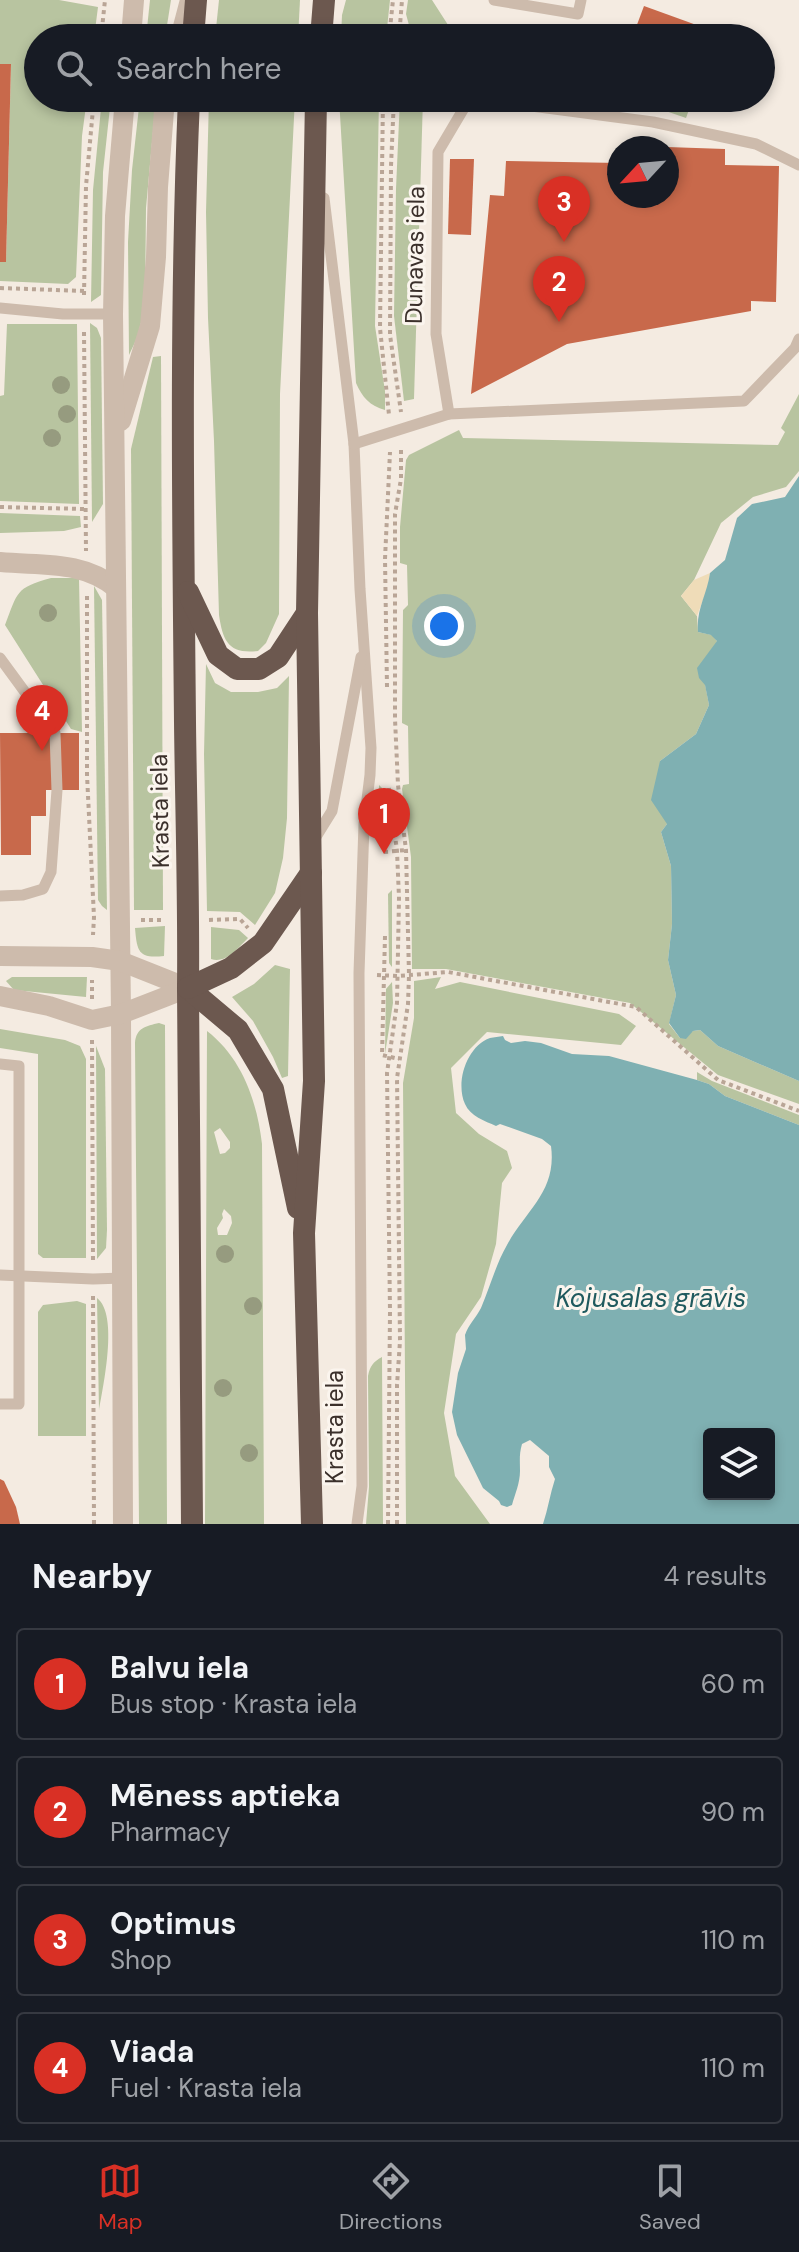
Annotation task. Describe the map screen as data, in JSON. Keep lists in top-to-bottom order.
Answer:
{
  "streets": {
    "highway": ["Krasta iela"],
    "lane": ["Dunavas iela"]
  },
  "water": ["Kojusalas grāvis"],
  "north": "bottom left",
  "page": {
    "search": "Search here",
    "pins": [
      "3",
      "2",
      "4",
      "1"
    ],
    "heading": ["Nearby", "4 results"],
    "list": [
      {
        "mark": "1",
        "name": "Balvu iela",
        "note": "Bus stop · Krasta iela",
        "value": "60 m"
      },
      {
        "mark": "2",
        "name": "Mēness aptieka",
        "note": "Pharmacy",
        "value": "90 m"
      },
      {
        "mark": "3",
        "name": "Optimus",
        "note": "Shop",
        "value": "110 m"
      },
      {
        "mark": "4",
        "name": "Viada",
        "note": "Fuel · Krasta iela",
        "value": "110 m"
      }
    ],
    "nav": ["Map", "Directions", "Saved"]
  }
}
